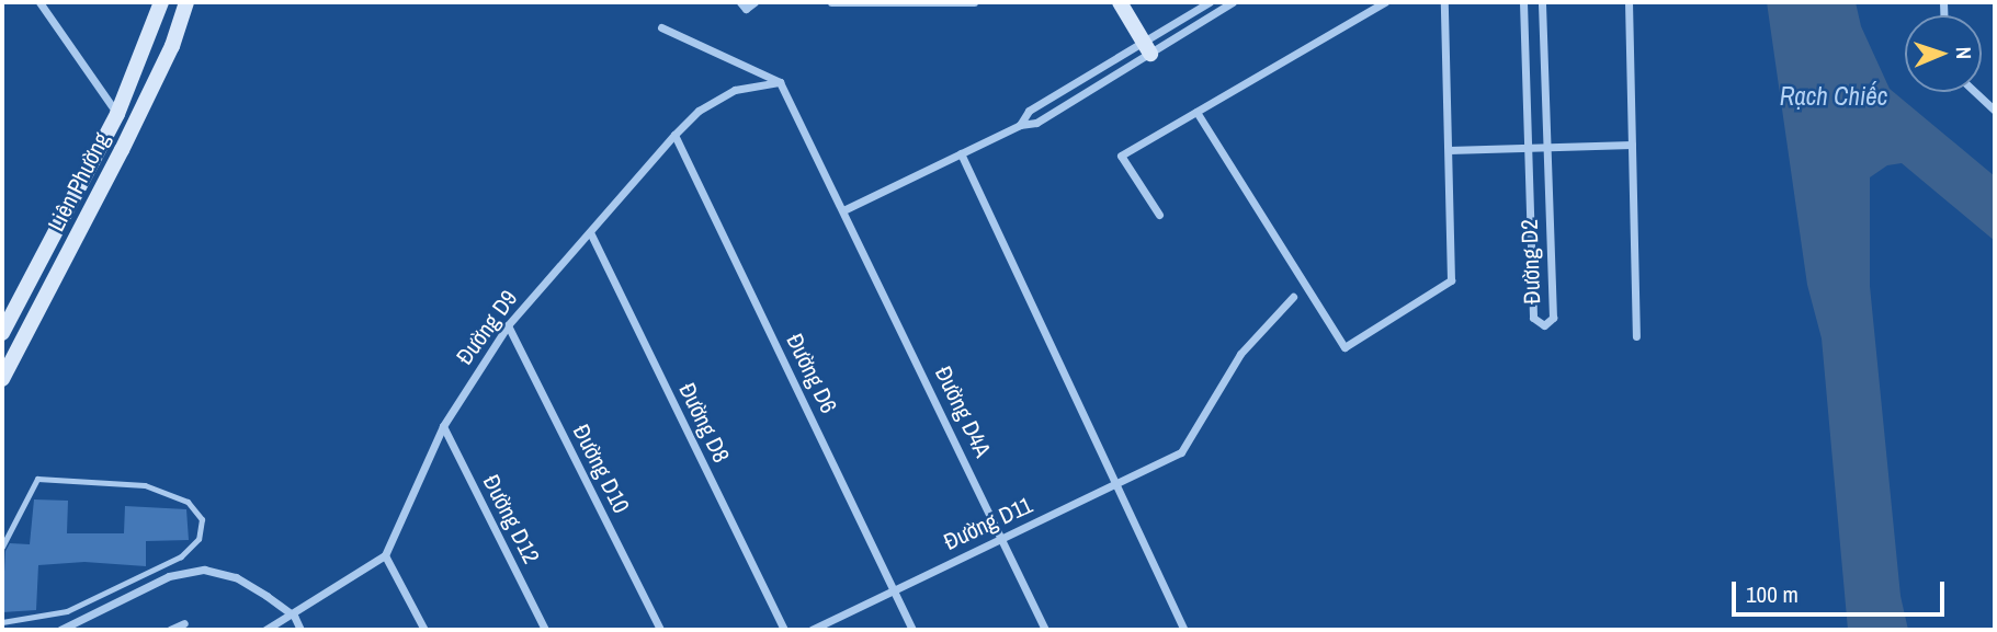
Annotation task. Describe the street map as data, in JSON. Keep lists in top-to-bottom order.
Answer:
{
  "streets": {
    "street": [
      "Liên Phường",
      "Đường D2",
      "Đường D9",
      "Đường D6",
      "Đường D4A",
      "Đường D8",
      "Đường D10",
      "Đường D12",
      "Đường D11"
    ]
  },
  "crossings": [
    ["Đường D9", "Đường D6"],
    ["Đường D9", "Đường D4A"],
    ["Đường D9", "Đường D8"],
    ["Đường D9", "Đường D10"],
    ["Đường D9", "Đường D12"],
    ["Đường D6", "Đường D11"],
    ["Đường D4A", "Đường D11"]
  ],
  "water": ["Rạch Chiếc"],
  "scale_bar": "100 m",
  "north": "right"
}
